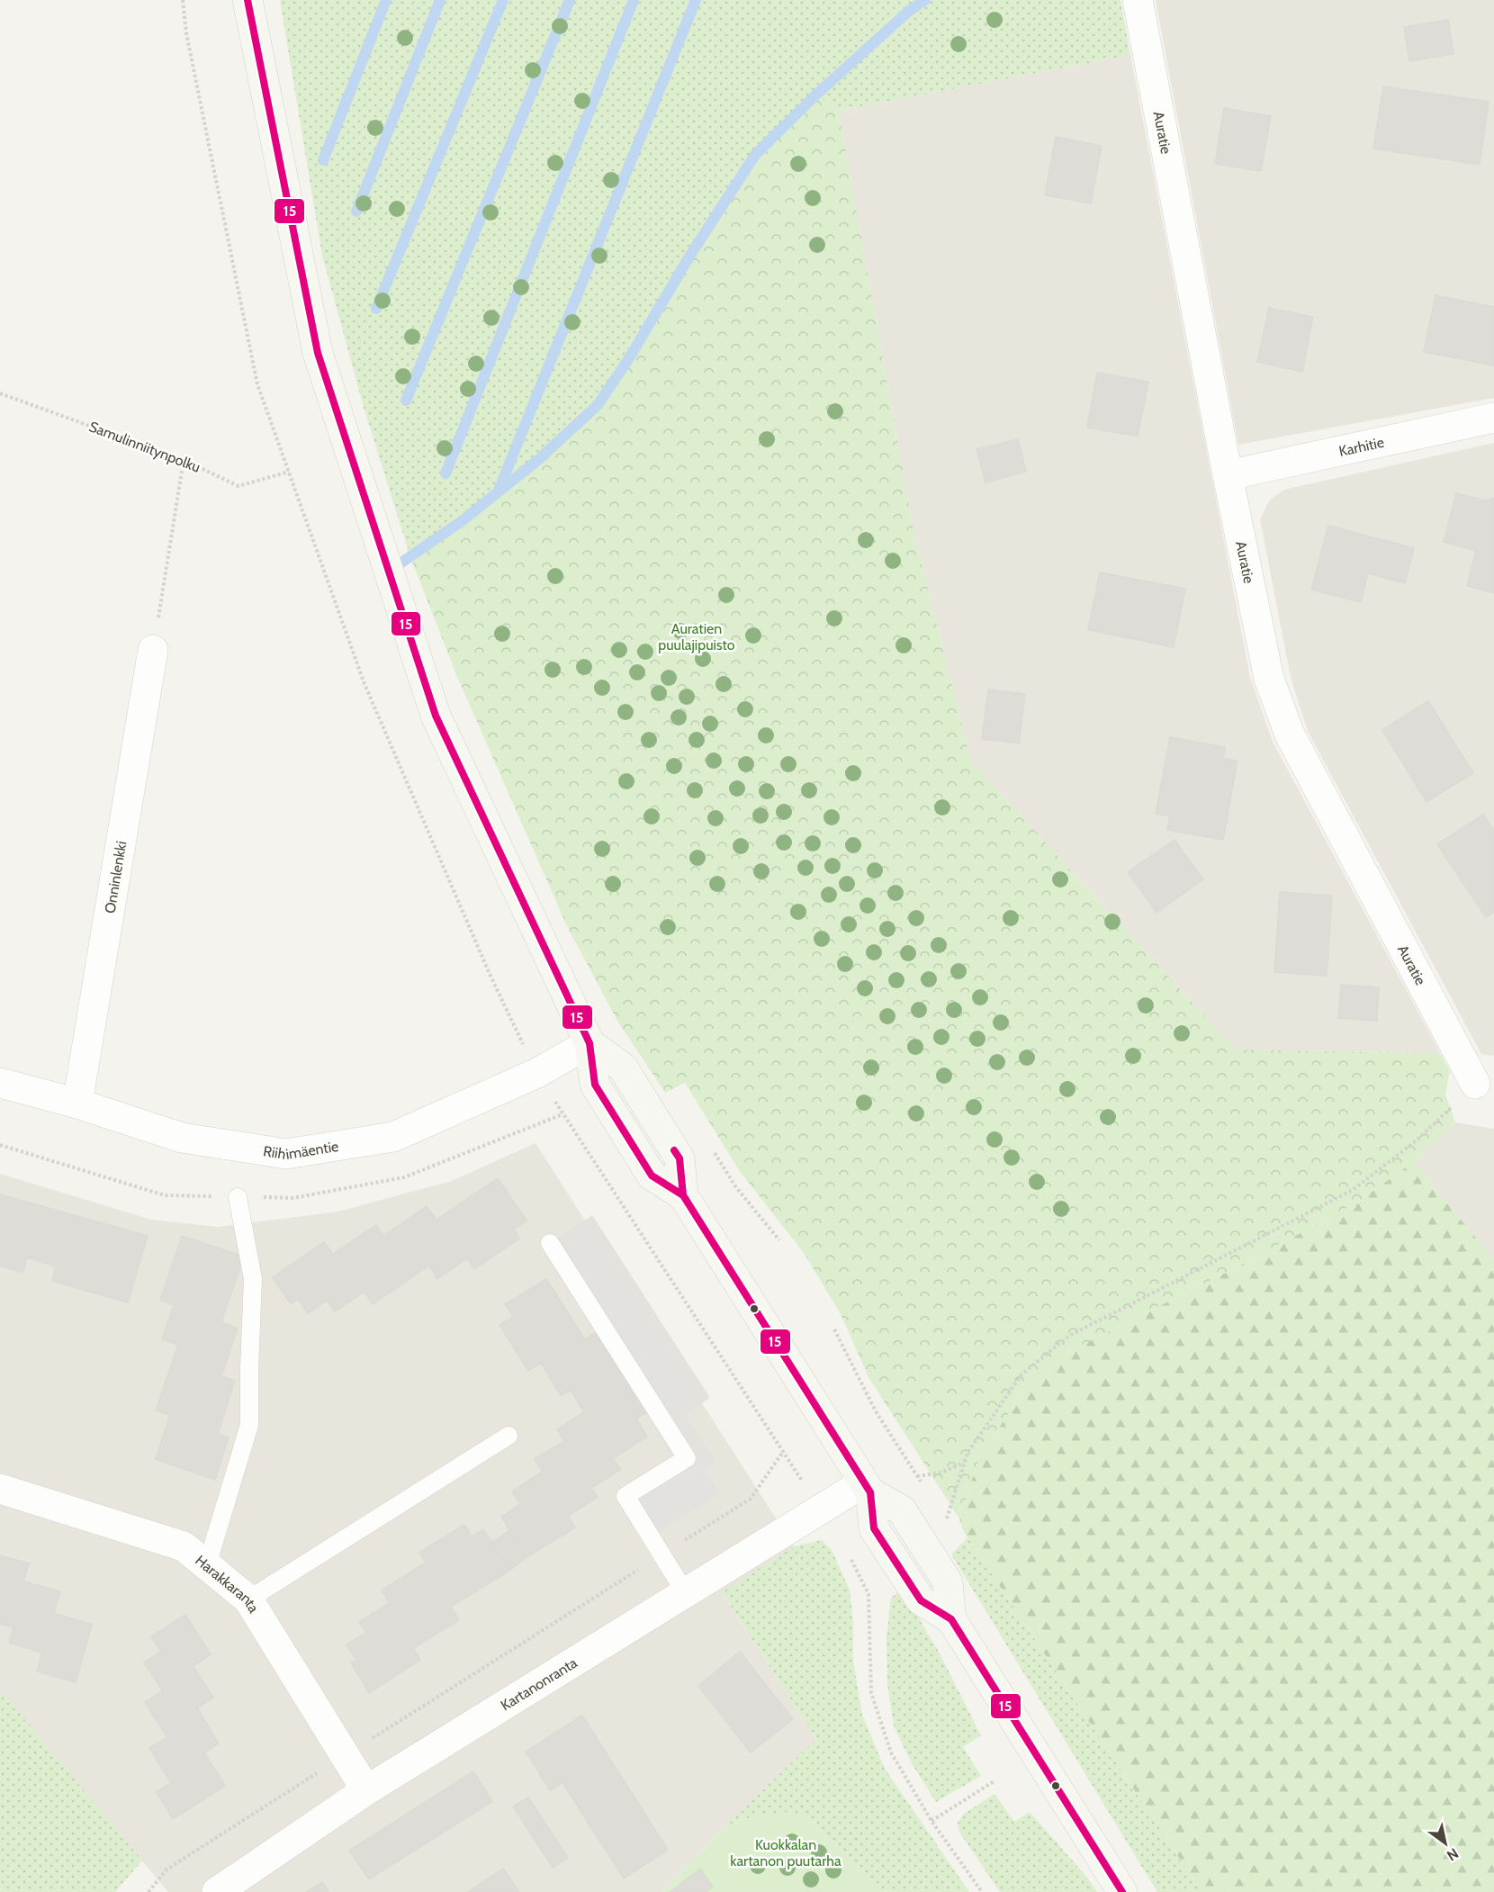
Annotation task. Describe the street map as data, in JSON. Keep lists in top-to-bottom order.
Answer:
{
  "streets": {
    "street": [
      "Auratie",
      "Karhitie",
      "Onninlenkki",
      "Riihimäentie",
      "Harakkaranta",
      "Kartanonranta"
    ],
    "path": ["Samulinniitynpolku"]
  },
  "crossings": [
    ["Auratie", "Karhitie"],
    ["Onninlenkki", "Riihimäentie"],
    ["Harakkaranta", "Kartanonranta"]
  ],
  "parks": ["Auratien puulajipuisto", "Kuokkalan kartanon puutarha"],
  "lines": ["transit line 15"],
  "north": "bottom right"
}
